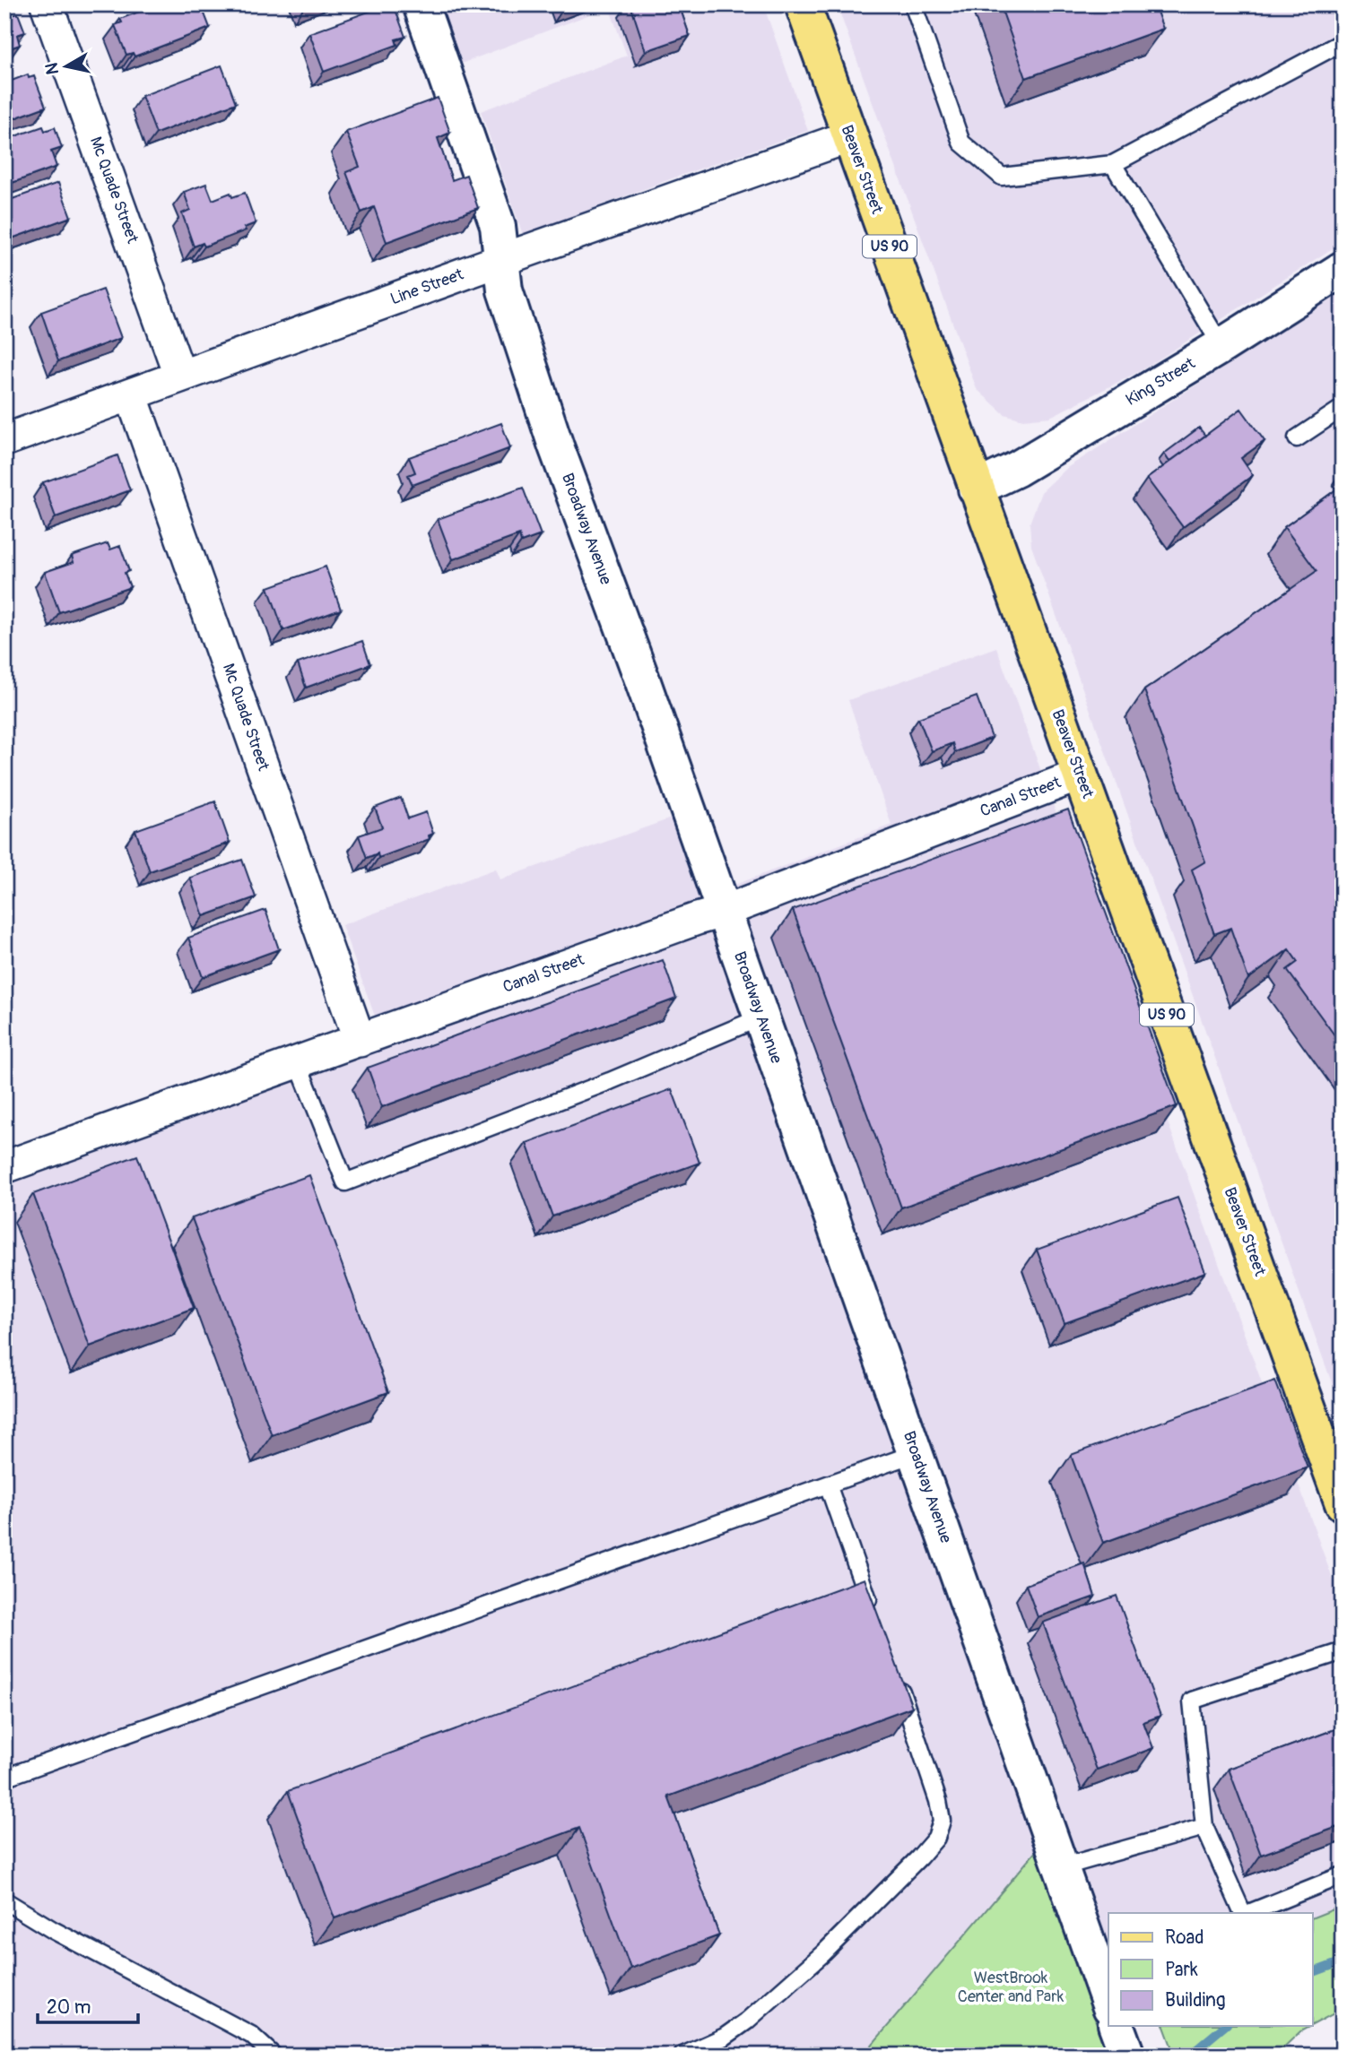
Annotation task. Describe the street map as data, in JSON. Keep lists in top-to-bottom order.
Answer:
{
  "streets": {
    "main road": ["Beaver Street", "US 90"],
    "street": [
      "Mc Quade Street",
      "Line Street",
      "King Street",
      "Broadway Avenue",
      "Canal Street"
    ]
  },
  "crossings": [
    ["Beaver Street", "Line Street"],
    ["Beaver Street", "King Street"],
    ["Beaver Street", "Canal Street"],
    ["Mc Quade Street", "Line Street"],
    ["Mc Quade Street", "Canal Street"],
    ["Line Street", "Broadway Avenue"],
    ["Broadway Avenue", "Canal Street"]
  ],
  "parks": ["WestBrook Center and Park"],
  "legend": ["Road", "Park", "Building"],
  "scale_bar": "20 m",
  "north": "left"
}
